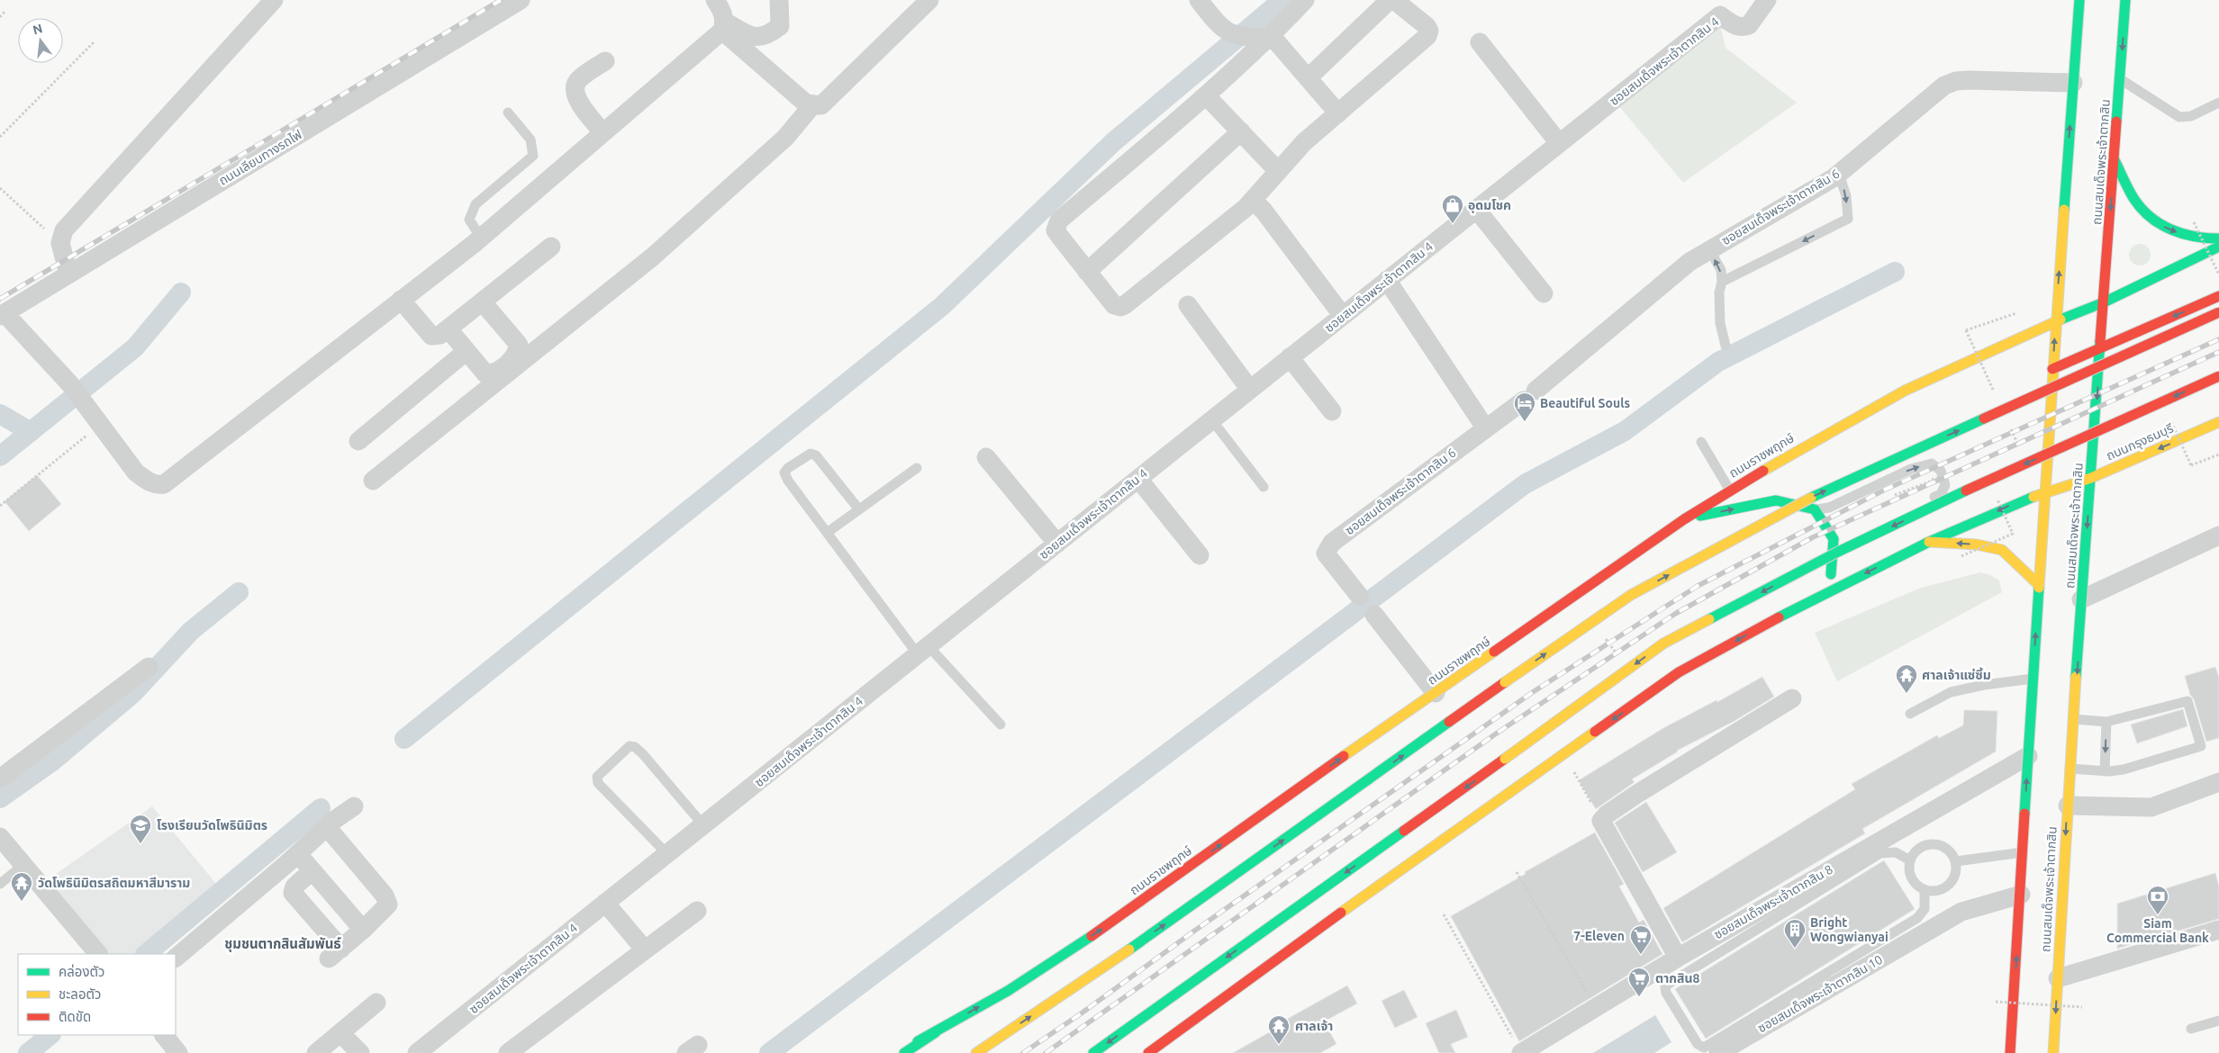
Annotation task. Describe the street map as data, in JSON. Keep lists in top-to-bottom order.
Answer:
{
  "streets": {
    "main road": ["ถนนสมเด็จพระเจ้าตากสิน", "ถนนกรุงธนบุรี", "ถนนราชพฤกษ์"],
    "street": [
      "ซอยสมเด็จพระเจ้าตากสิน 4",
      "ถนนเลียบทางรถไฟ",
      "ซอยสมเด็จพระเจ้าตากสิน 6",
      "ซอยสมเด็จพระเจ้าตากสิน 8",
      "ซอยสมเด็จพระเจ้าตากสิน 10"
    ]
  },
  "crossings": [
    ["ถนนสมเด็จพระเจ้าตากสิน", "ถนนกรุงธนบุรี"]
  ],
  "districts": ["ชุมชนตากสินสัมพันธ์"],
  "places": {
    "shop": ["อุดมโชค"],
    "hotel": ["Beautiful Souls"],
    "temple": ["ศาลเจ้าแซ่ซิ้ม", "วัดโพธินิมิตรสถิตมหาสีมาราม", "ศาลเจ้า"],
    "school or university": ["โรงเรียนวัดโพธินิมิตร"],
    "bank": ["Siam Commercial Bank"],
    "building": ["Bright Wongwianyai"],
    "supermarket": ["7-Eleven", "ตากสิน8"]
  },
  "legend": ["คล่องตัว", "ชะลอตัว", "ติดขัด"],
  "north": "top"
}
